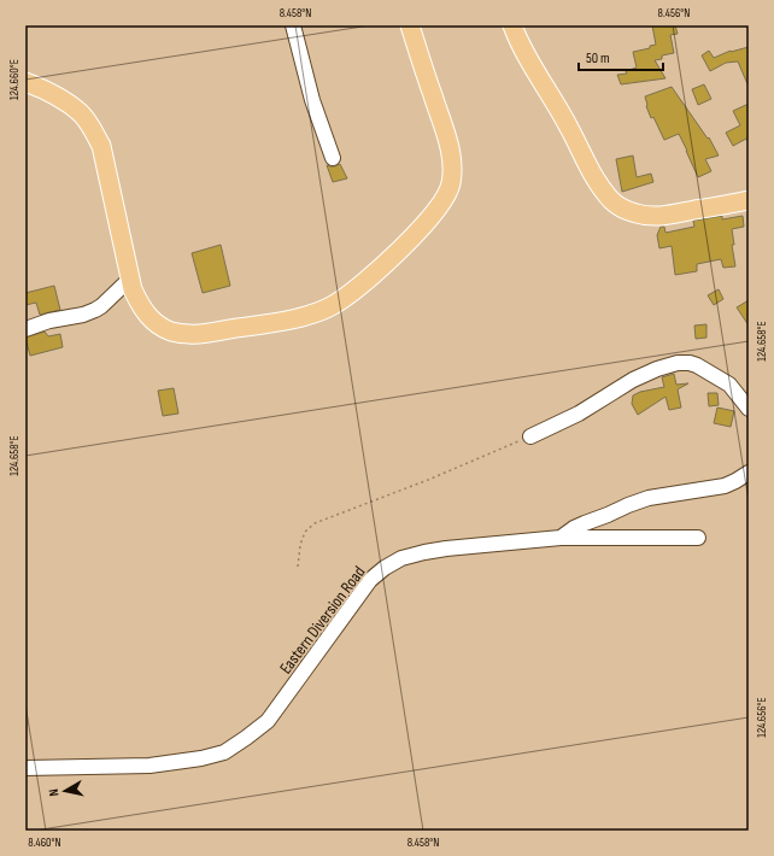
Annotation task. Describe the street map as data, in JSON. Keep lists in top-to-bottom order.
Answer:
{
  "streets": {
    "street": ["Eastern Diversion Road"]
  },
  "scale_bar": "50 m",
  "north": "left",
  "coordinates": [
    "8.458°N",
    "8.456°N",
    "124.660°E",
    "124.658°E",
    "124.656°E",
    "8.460°N"
  ]
}
